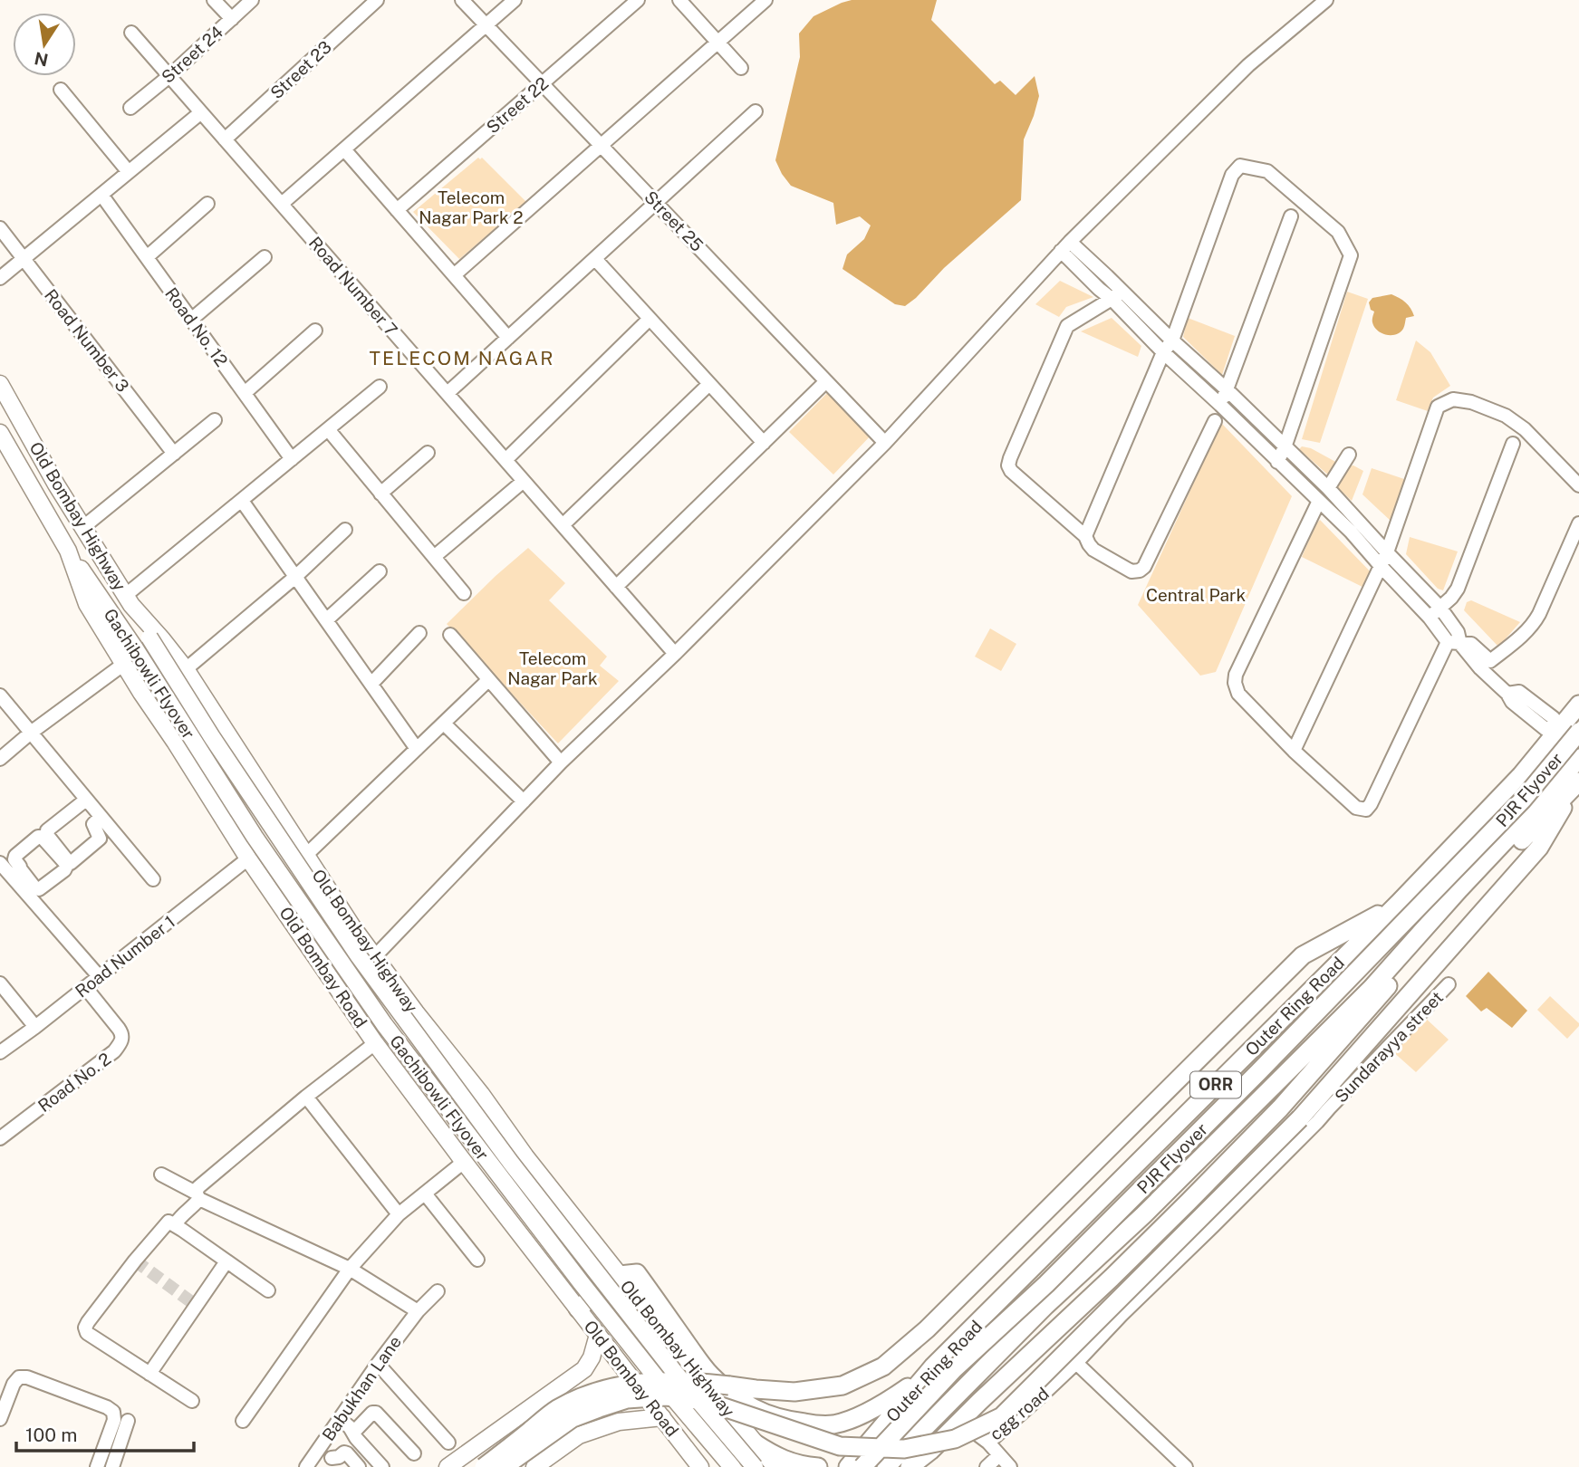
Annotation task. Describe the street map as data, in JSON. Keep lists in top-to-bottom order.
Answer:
{
  "streets": {
    "highway": ["PJR Flyover", "Outer Ring Road", "ORR"],
    "main road": ["Old Bombay Highway", "Gachibowli Flyover", "Old Bombay Road"],
    "street": [
      "Street 24",
      "Street 23",
      "Street 22",
      "Street 25",
      "Road Number 7",
      "Road No. 12",
      "Road Number 3",
      "Road Number 1",
      "Sundarayya street",
      "Road No. 2",
      "Babukhan Lane",
      "cgg road"
    ]
  },
  "crossings": [
    ["Street 24", "Road Number 7"],
    ["Street 23", "Road Number 7"],
    ["Street 22", "Street 25"],
    ["Old Bombay Highway", "Gachibowli Flyover"],
    ["Gachibowli Flyover", "Old Bombay Road"],
    ["PJR Flyover", "Outer Ring Road"],
    ["Road Number 1", "Old Bombay Road"],
    ["Road Number 1", "Road No. 2"],
    ["Sundarayya street", "cgg road"]
  ],
  "districts": ["TELECOM NAGAR"],
  "parks": ["Telecom Nagar Park 2", "Central Park", "Telecom Nagar Park"],
  "scale_bar": "100 m",
  "north": "bottom"
}
